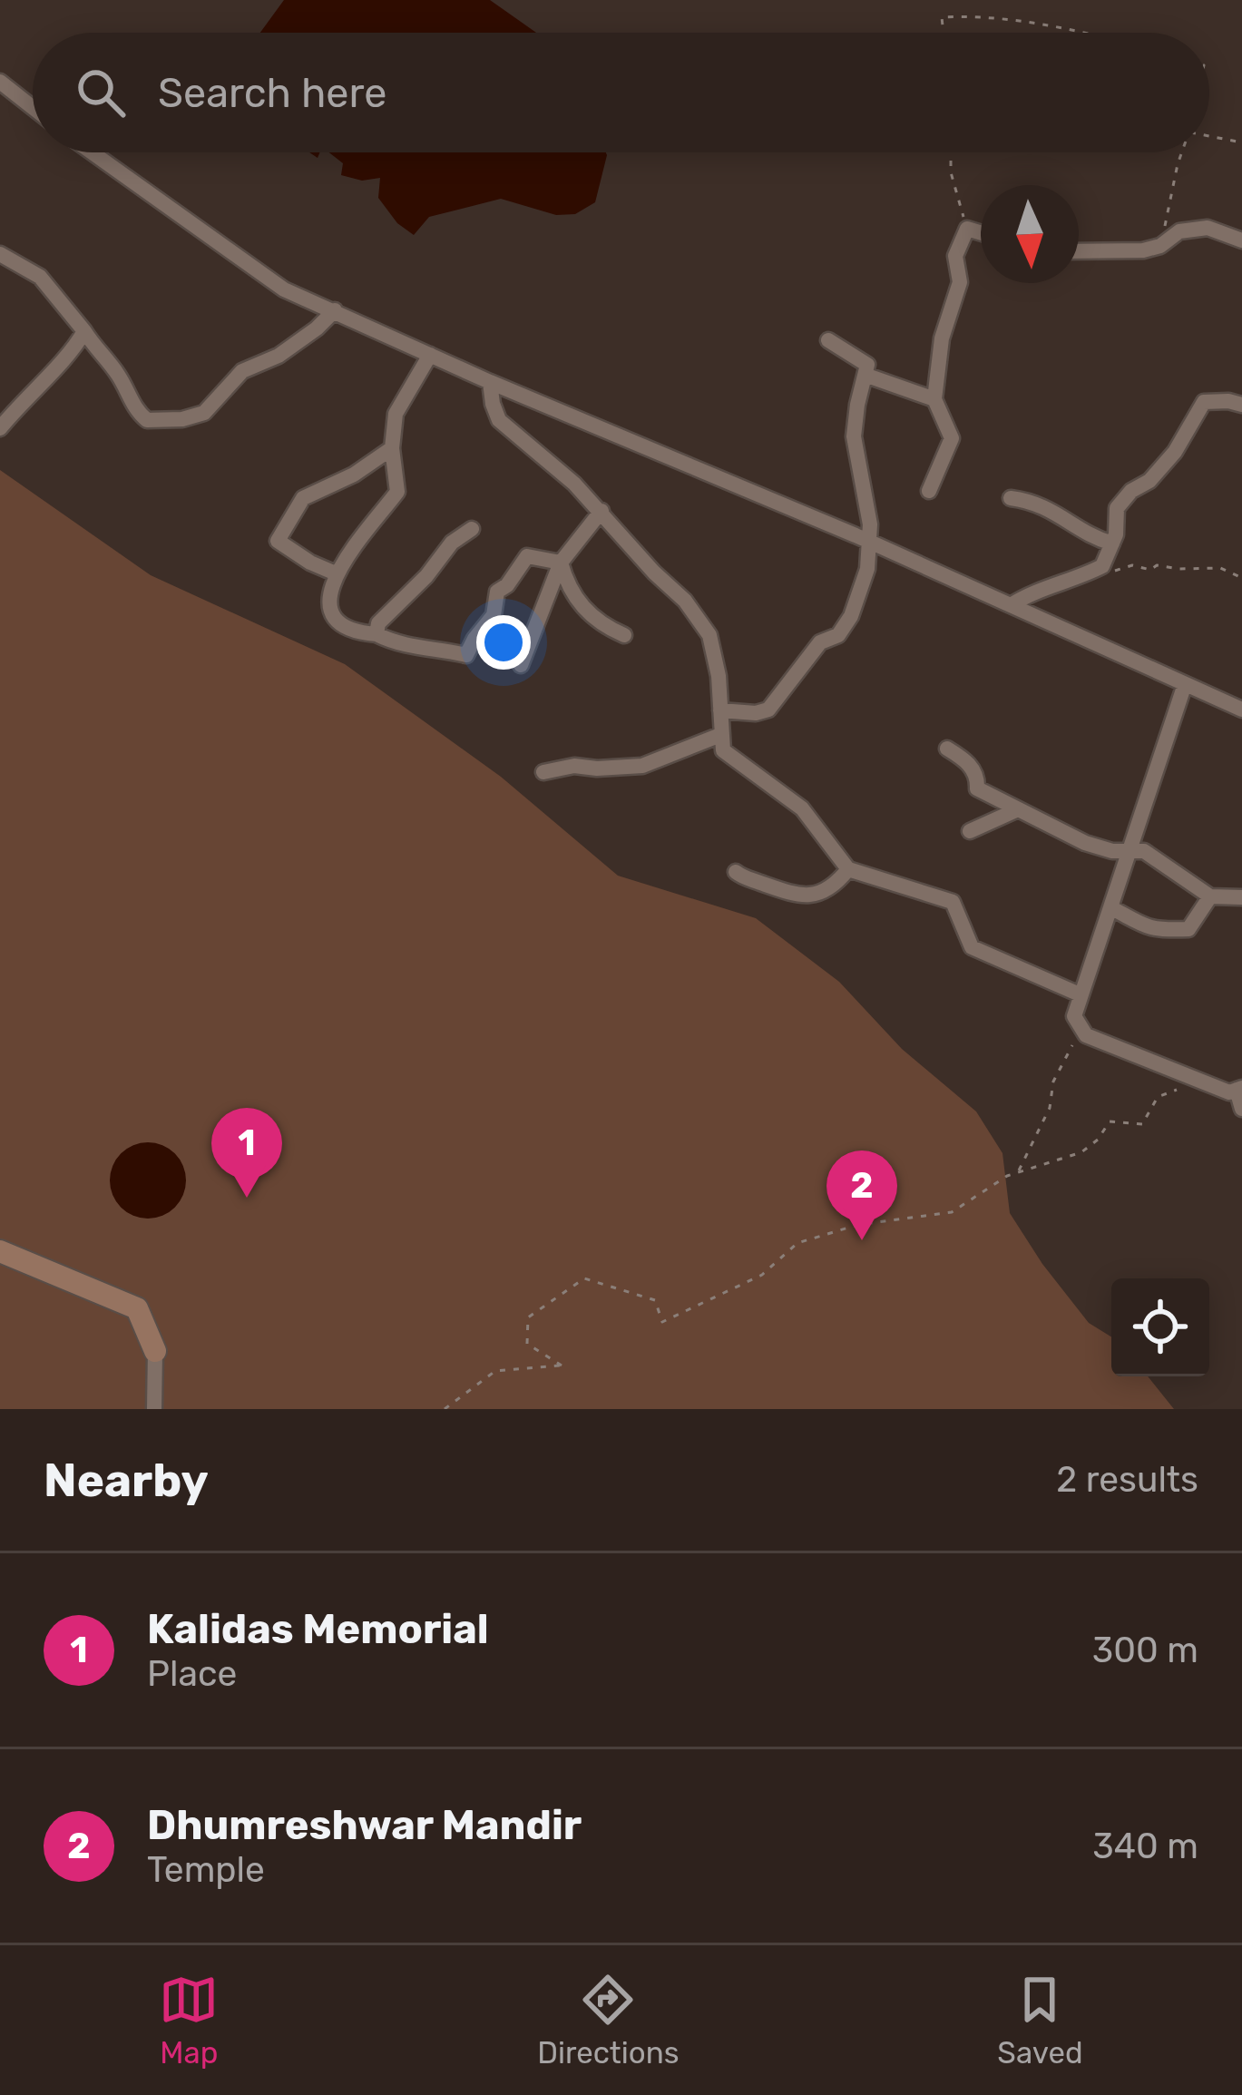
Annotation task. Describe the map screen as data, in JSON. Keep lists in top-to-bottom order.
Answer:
{
  "north": "bottom",
  "page": {
    "search": "Search here",
    "pins": ["1", "2"],
    "heading": ["Nearby", "2 results"],
    "list": [
      {
        "mark": "1",
        "name": "Kalidas Memorial",
        "note": "Place",
        "value": "300 m"
      },
      {
        "mark": "2",
        "name": "Dhumreshwar Mandir",
        "note": "Temple",
        "value": "340 m"
      }
    ],
    "nav": ["Map", "Directions", "Saved"]
  }
}
